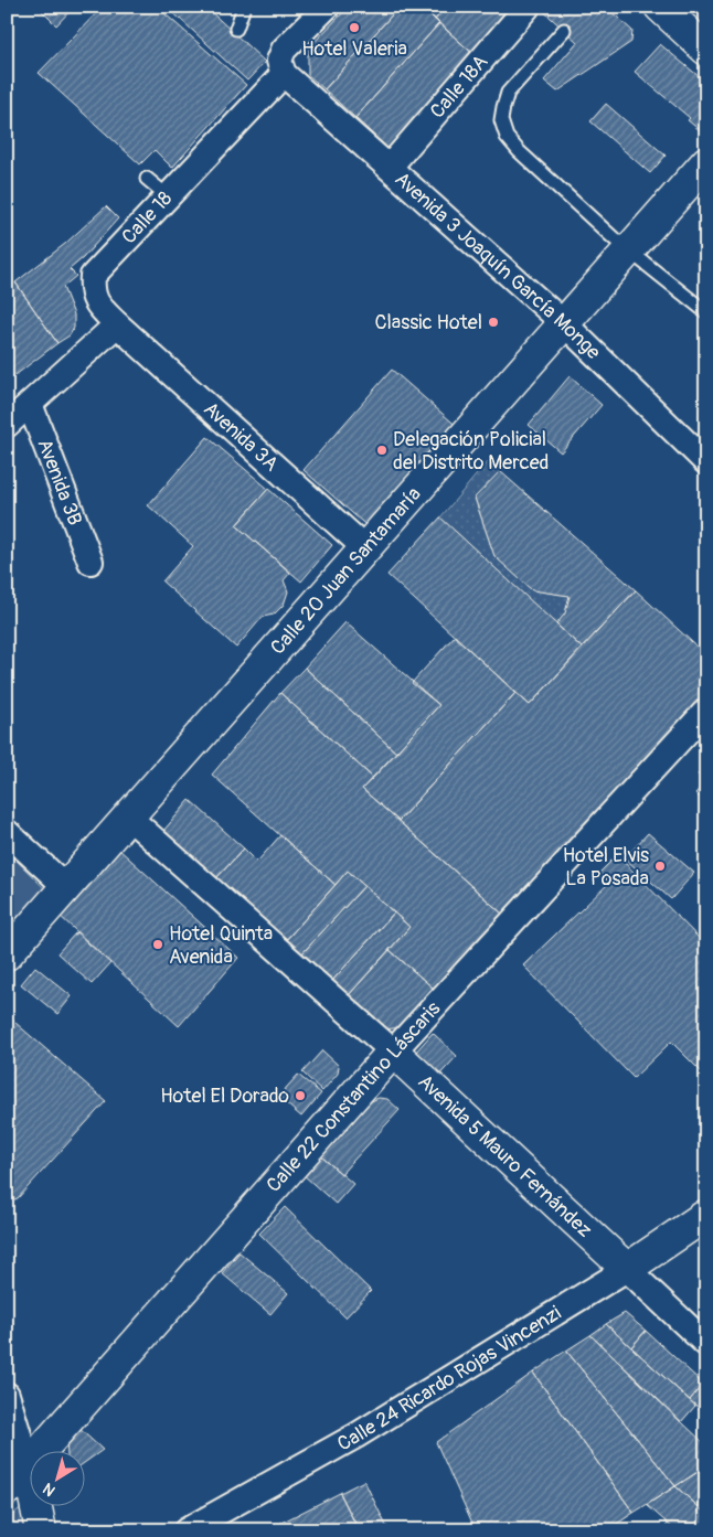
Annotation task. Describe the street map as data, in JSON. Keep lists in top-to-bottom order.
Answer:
{
  "streets": {
    "main road": [
      "Calle 20 Juan Santamaría",
      "Calle 22 Constantino Láscaris",
      "Avenida 5 Mauro Fernández",
      "Calle 24 Ricardo Rojas Vincenzi"
    ],
    "street": [
      "Calle 18A",
      "Calle 18",
      "Avenida 3 Joaquín García Monge",
      "Avenida 3A",
      "Avenida 3B"
    ]
  },
  "crossings": [
    ["Calle 18A", "Avenida 3 Joaquín García Monge"],
    ["Calle 18", "Avenida 3 Joaquín García Monge"],
    ["Calle 18", "Avenida 3A"],
    ["Avenida 3 Joaquín García Monge", "Calle 20 Juan Santamaría"],
    ["Avenida 3A", "Calle 20 Juan Santamaría"],
    ["Calle 20 Juan Santamaría", "Avenida 5 Mauro Fernández"],
    ["Calle 22 Constantino Láscaris", "Avenida 5 Mauro Fernández"],
    ["Avenida 5 Mauro Fernández", "Calle 24 Ricardo Rojas Vincenzi"]
  ],
  "places": [
    "Hotel Valeria",
    "Classic Hotel",
    "Delegación Policial del Distrito Merced",
    "Hotel Elvis La Posada",
    "Hotel Quinta Avenida",
    "Hotel El Dorado"
  ],
  "north": "bottom left"
}
